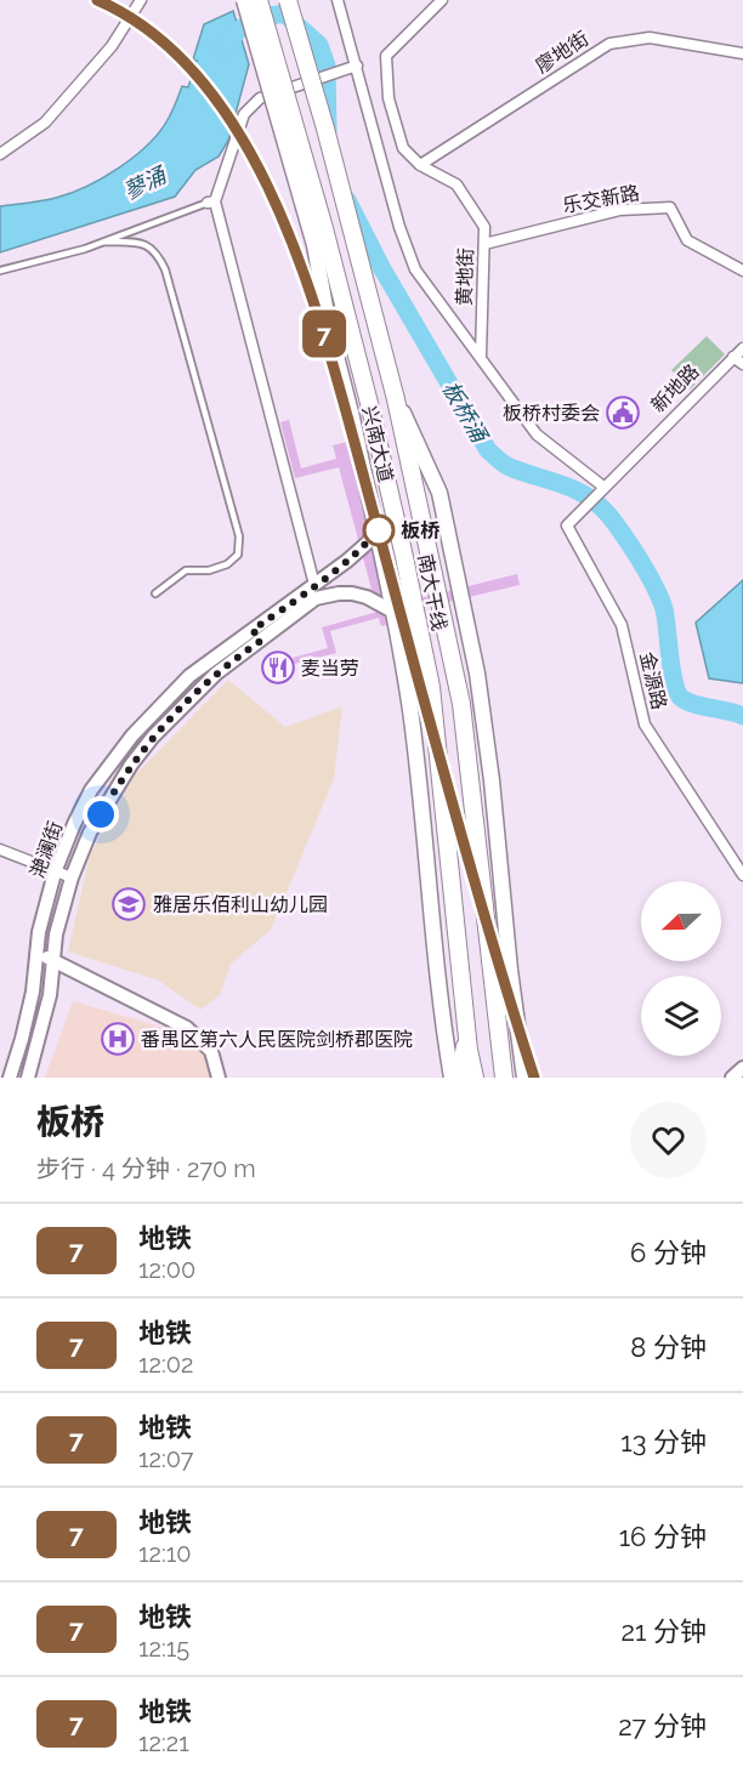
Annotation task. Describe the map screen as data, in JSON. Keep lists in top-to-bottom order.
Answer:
{
  "streets": {
    "highway": ["南大干线"],
    "main road": ["兴南大道"],
    "street": [
      "廖地街",
      "乐交新路",
      "黄地街",
      "新地路",
      "金源路",
      "滟澜街"
    ]
  },
  "crossings": [
    ["廖地街", "黄地街"],
    ["乐交新路", "黄地街"],
    ["新地路", "金源路"],
    ["兴南大道", "南大干线"]
  ],
  "water": ["蓼涌", "板桥涌"],
  "places": {
    "public building": ["板桥村委会"],
    "other": ["板桥"],
    "restaurant": ["麦当劳"],
    "school or university": ["雅居乐佰利山幼儿园"],
    "hospital": ["番禺区第六人民医院剑桥郡医院"]
  },
  "lines": ["metro line 7"],
  "north": "left",
  "page": {
    "on_map": "7",
    "heading": ["板桥", "步行 · 4 分钟 · 270 m"],
    "list": [
      {
        "mark": "7",
        "name": "地铁",
        "note": "12:00",
        "value": "6 分钟"
      },
      {
        "mark": "7",
        "name": "地铁",
        "note": "12:02",
        "value": "8 分钟"
      },
      {
        "mark": "7",
        "name": "地铁",
        "note": "12:07",
        "value": "13 分钟"
      },
      {
        "mark": "7",
        "name": "地铁",
        "note": "12:10",
        "value": "16 分钟"
      },
      {
        "mark": "7",
        "name": "地铁",
        "note": "12:15",
        "value": "21 分钟"
      },
      {
        "mark": "7",
        "name": "地铁",
        "note": "12:21",
        "value": "27 分钟"
      }
    ]
  }
}
